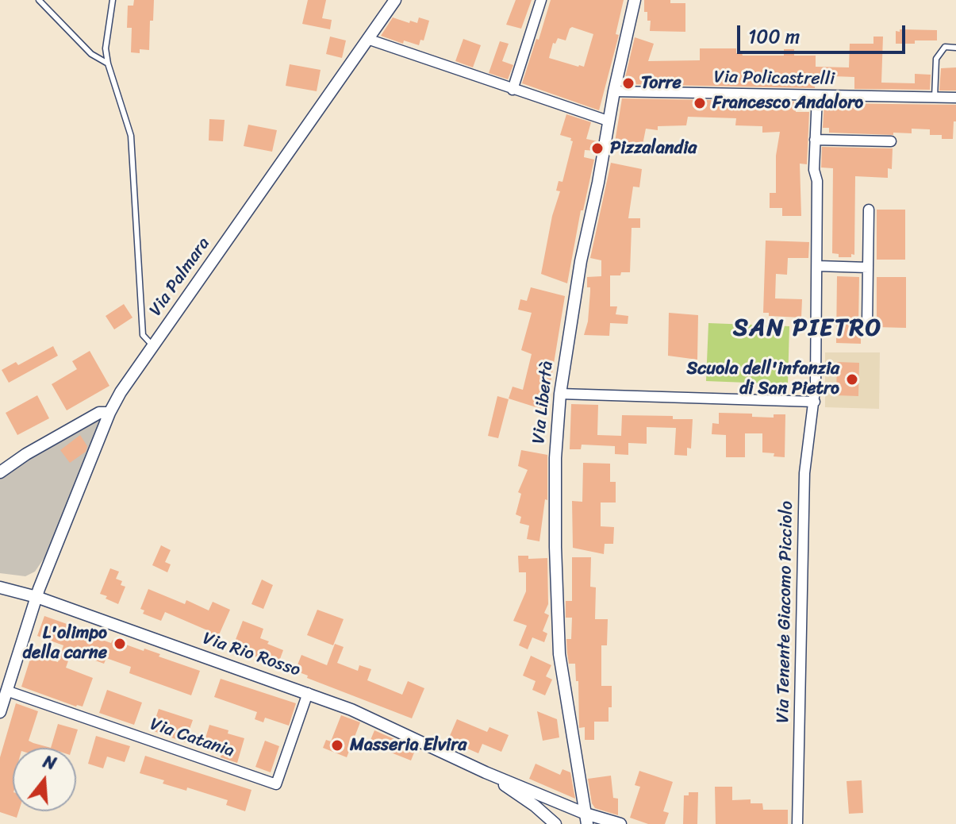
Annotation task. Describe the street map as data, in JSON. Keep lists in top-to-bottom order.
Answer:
{
  "streets": {
    "street": [
      "Via Policastrelli",
      "Via Palmara",
      "Via Libertà",
      "Via Tenente Giacomo Picciolo",
      "Via Rio Rosso",
      "Via Catania"
    ]
  },
  "crossings": [
    ["Via Policastrelli", "Via Libertà"],
    ["Via Policastrelli", "Via Tenente Giacomo Picciolo"],
    ["Via Palmara", "Via Rio Rosso"],
    ["Via Palmara", "Via Catania"],
    ["Via Rio Rosso", "Via Catania"]
  ],
  "districts": ["SAN PIETRO"],
  "places": [
    "Torre",
    "Francesco Andaloro",
    "Pizzalandia",
    "Scuola dell'infanzia di San Pietro",
    "L'olimpo della carne",
    "Masseria Elvira"
  ],
  "scale_bar": "100 m",
  "north": "top"
}
